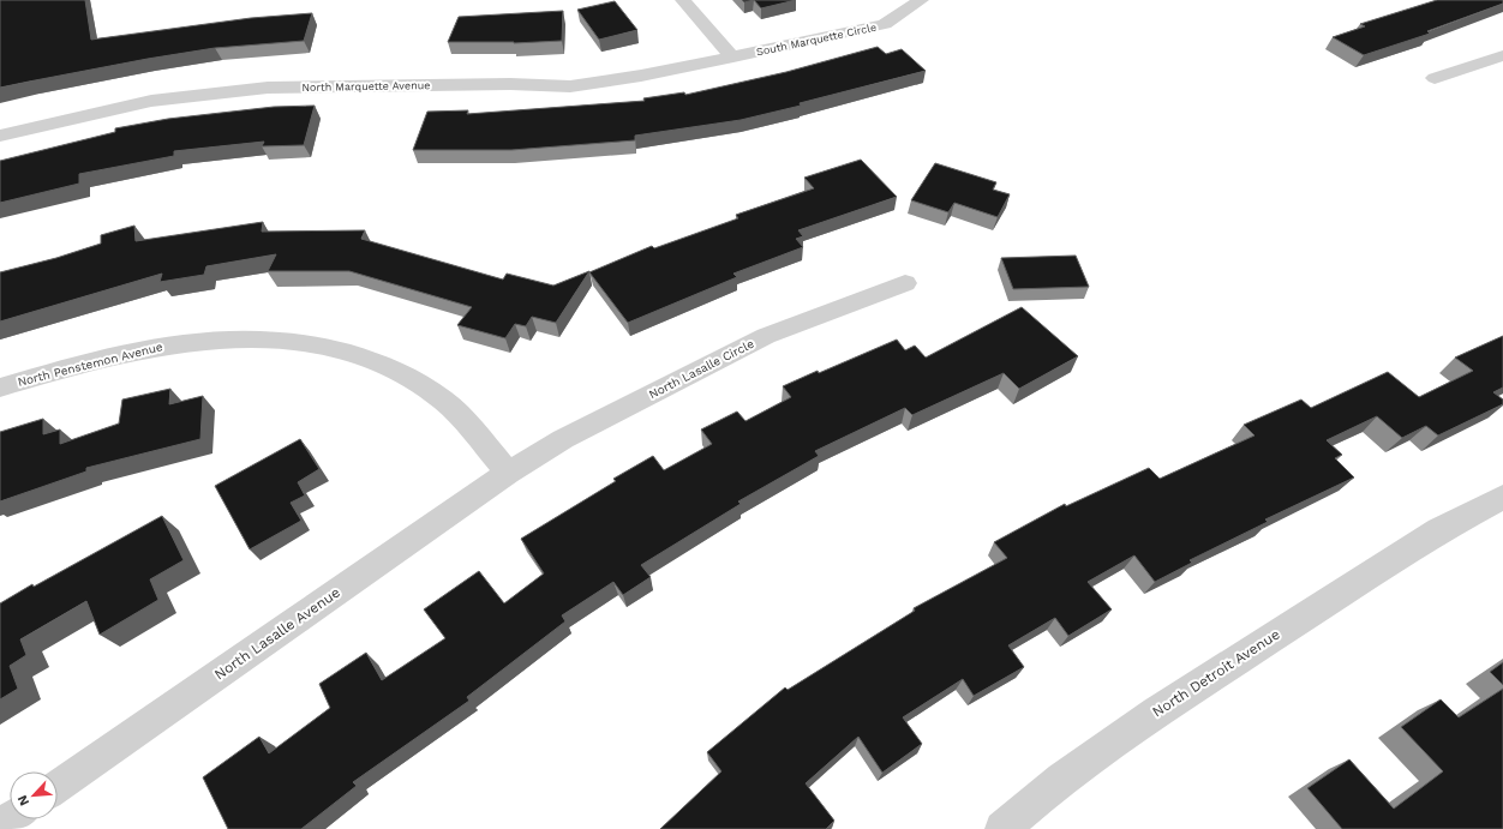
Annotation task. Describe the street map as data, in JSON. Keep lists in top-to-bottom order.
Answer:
{
  "streets": {
    "street": [
      "South Marquette Circle",
      "North Marquette Avenue",
      "North Penstemon Avenue",
      "North Lasalle Circle",
      "North Lasalle Avenue",
      "North Detroit Avenue"
    ]
  },
  "crossings": [
    ["South Marquette Circle", "North Marquette Avenue"],
    ["North Penstemon Avenue", "North Lasalle Circle"],
    ["North Penstemon Avenue", "North Lasalle Avenue"],
    ["North Lasalle Circle", "North Lasalle Avenue"]
  ],
  "north": "bottom left"
}
